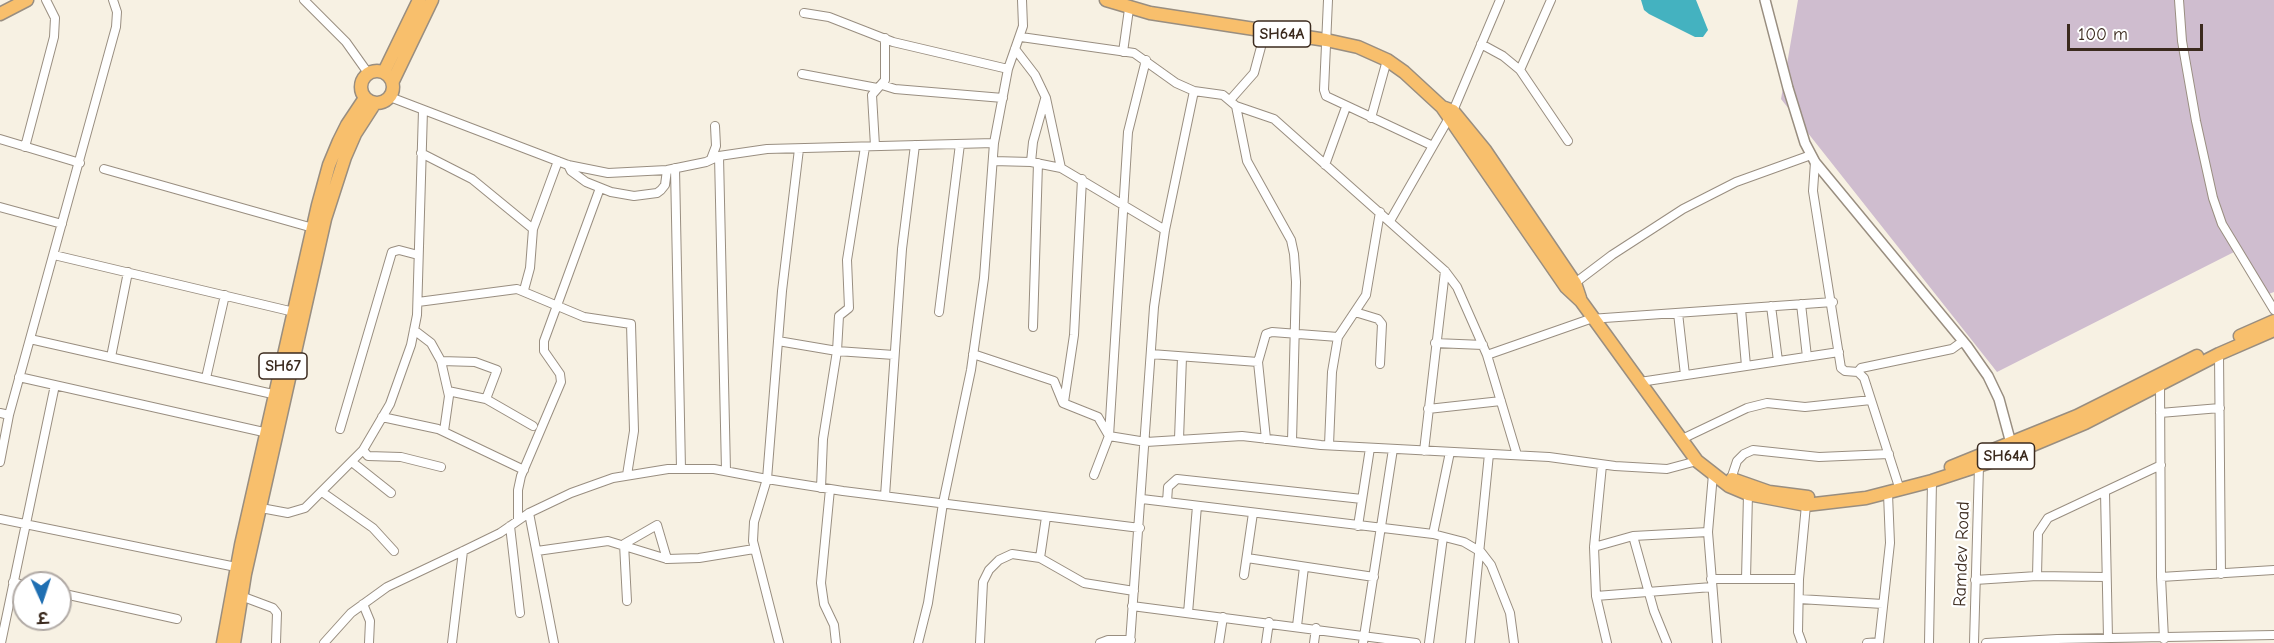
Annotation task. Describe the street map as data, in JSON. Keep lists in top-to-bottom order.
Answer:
{
  "streets": {
    "main road": ["SH64A", "SH67"],
    "street": ["Ramdev Road"]
  },
  "crossings": [
    ["SH64A", "Ramdev Road"]
  ],
  "scale_bar": "100 m",
  "north": "bottom"
}
